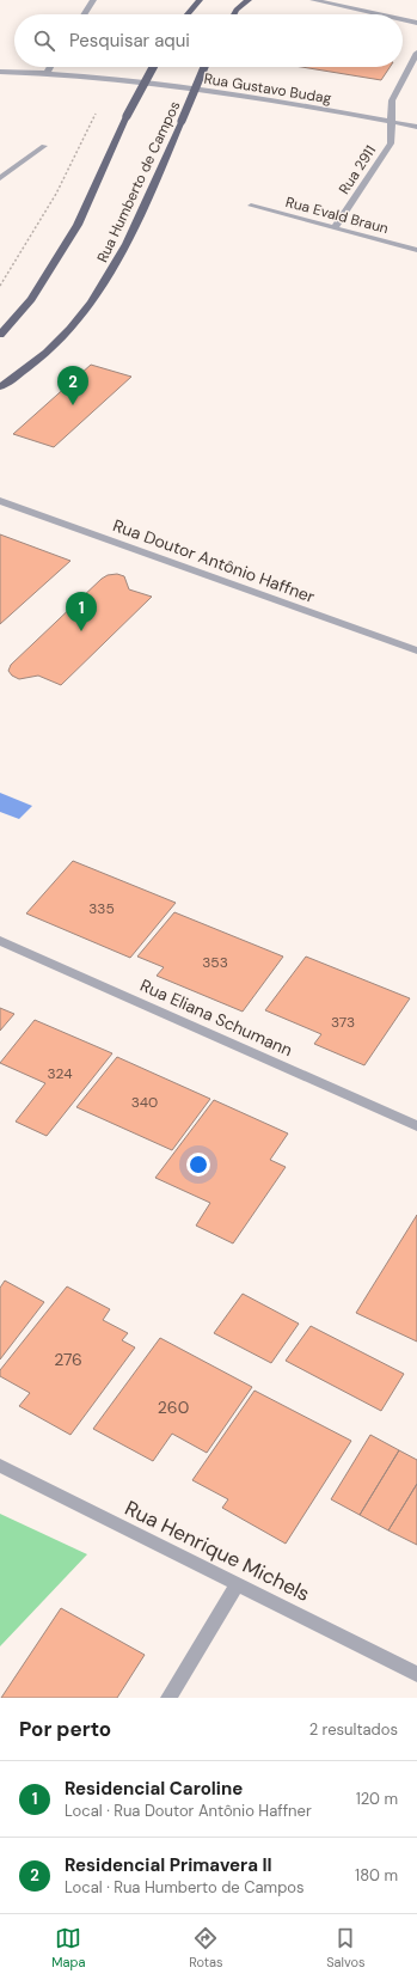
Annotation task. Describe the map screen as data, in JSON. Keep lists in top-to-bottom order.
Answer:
{
  "streets": {
    "main road": ["Rua Humberto de Campos"],
    "street": [
      "Rua Gustavo Budag",
      "Rua 2911",
      "Rua Evald Braun",
      "Rua Doutor Antônio Haffner",
      "Rua Eliana Schumann",
      "Rua Henrique Michels"
    ]
  },
  "crossings": [
    ["Rua Gustavo Budag", "Rua 2911"],
    ["Rua 2911", "Rua Evald Braun"]
  ],
  "house_numbers": [
    "335",
    "353",
    "373",
    "324",
    "340",
    "276",
    "260"
  ],
  "page": {
    "search": "Pesquisar aqui",
    "pins": ["2", "1"],
    "heading": ["Por perto", "2 resultados"],
    "list": [
      {
        "mark": "1",
        "name": "Residencial Caroline",
        "note": "Local · Rua Doutor Antônio Haffner",
        "value": "120 m"
      },
      {
        "mark": "2",
        "name": "Residencial Primavera II",
        "note": "Local · Rua Humberto de Campos",
        "value": "180 m"
      }
    ],
    "nav": ["Mapa", "Rotas", "Salvos"]
  }
}
